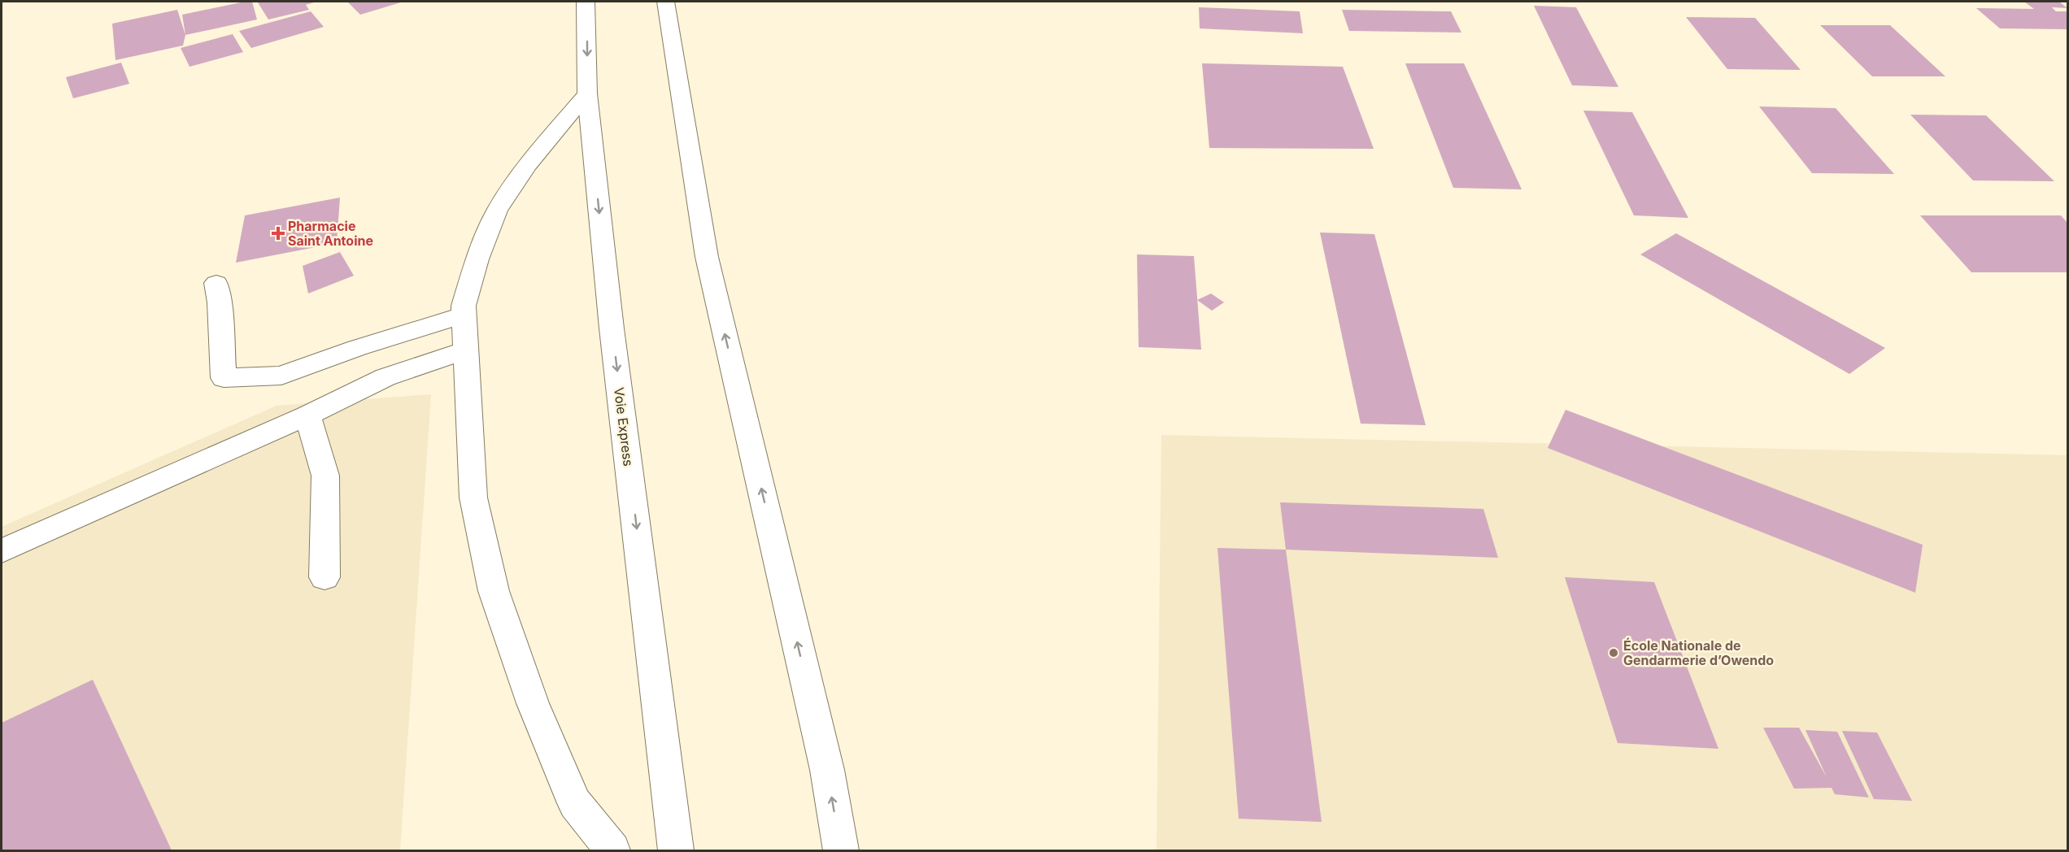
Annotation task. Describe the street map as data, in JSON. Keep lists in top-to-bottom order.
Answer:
{
  "streets": {
    "main road": ["Voie Express"]
  },
  "places": {
    "health": ["Pharmacie Saint Antoine"],
    "other": ["École Nationale de Gendarmerie d’Owendo"]
  }
}
